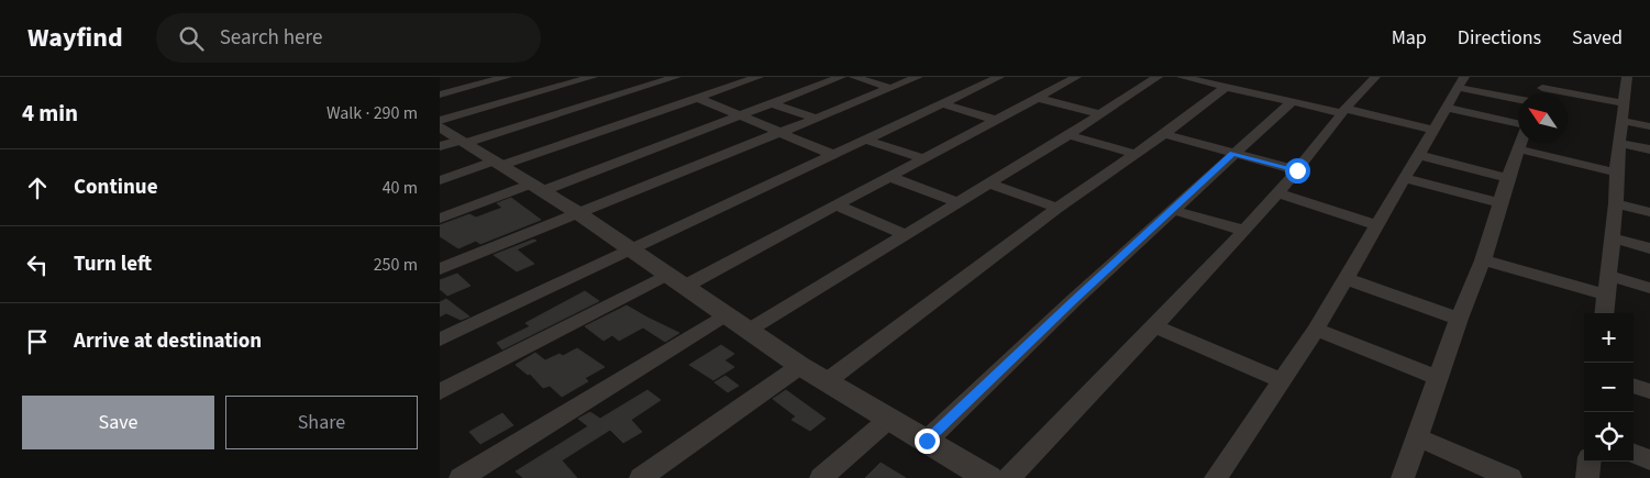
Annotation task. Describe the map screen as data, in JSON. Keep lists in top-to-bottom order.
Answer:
{
  "north": "top left",
  "page": {
    "header": "Wayfind",
    "search": "Search here",
    "nav": ["Map", "Directions", "Saved"],
    "heading": ["4 min", "Walk · 290 m"],
    "list": [
      ["Continue", "40 m"],
      ["Turn left", "250 m"],
      "Arrive at destination"
    ],
    "map_buttons": ["+", "−"],
    "buttons": ["Save", "Share"]
  }
}
